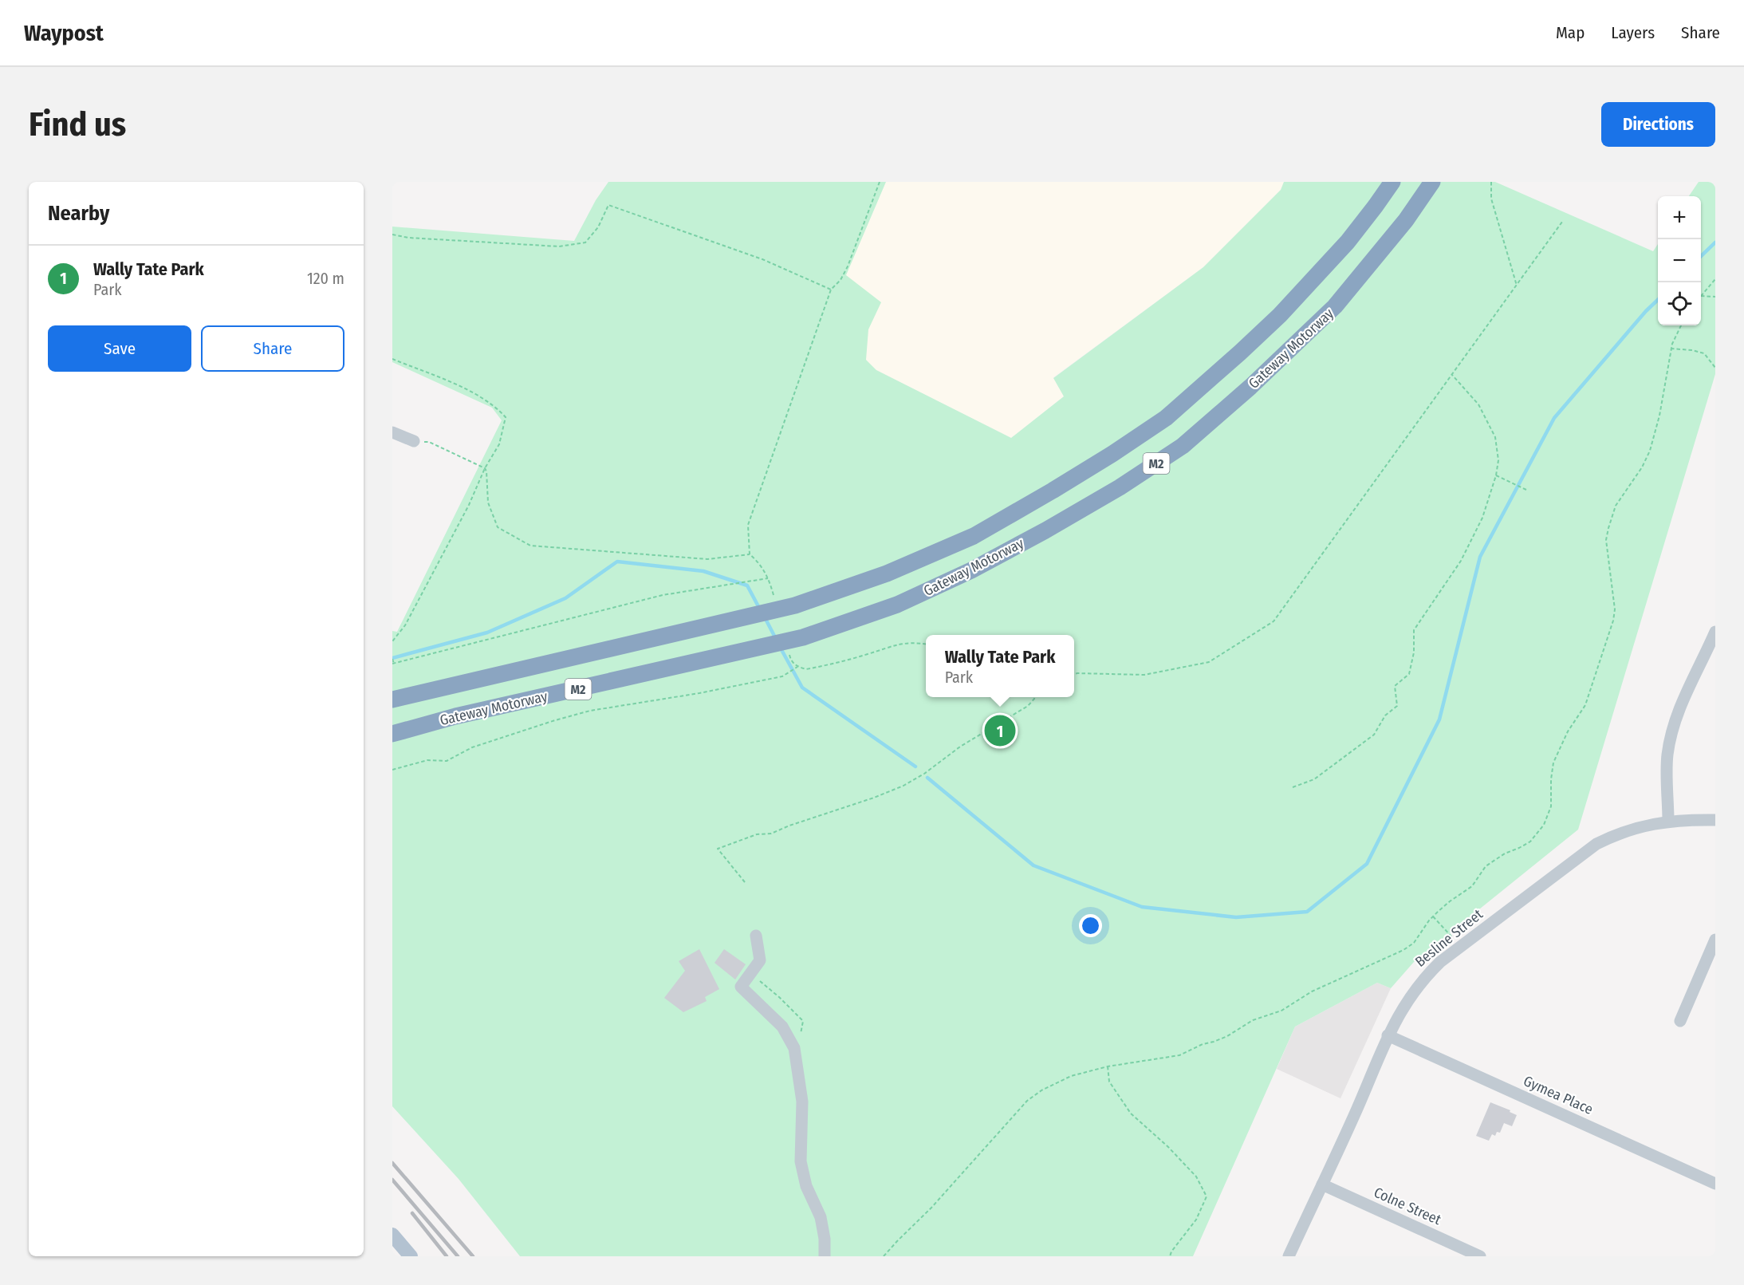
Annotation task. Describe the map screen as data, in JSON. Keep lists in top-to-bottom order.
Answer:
{
  "streets": {
    "highway": ["Gateway Motorway", "M2"],
    "street": ["Besline Street", "Gymea Place", "Colne Street"]
  },
  "crossings": [
    ["Besline Street", "Gymea Place"],
    ["Besline Street", "Colne Street"]
  ],
  "page": {
    "header": "Waypost",
    "nav": ["Map", "Layers", "Share"],
    "buttons": [
      "Directions",
      ["Save", "Share"]
    ],
    "title": "Find us",
    "heading": "Nearby",
    "map_buttons": ["+", "−"],
    "list": [
      {
        "mark": "1",
        "name": "Wally Tate Park",
        "note": "Park",
        "value": "120 m"
      }
    ],
    "popup": ["Wally Tate Park", "Park"],
    "pins": "1"
  }
}
